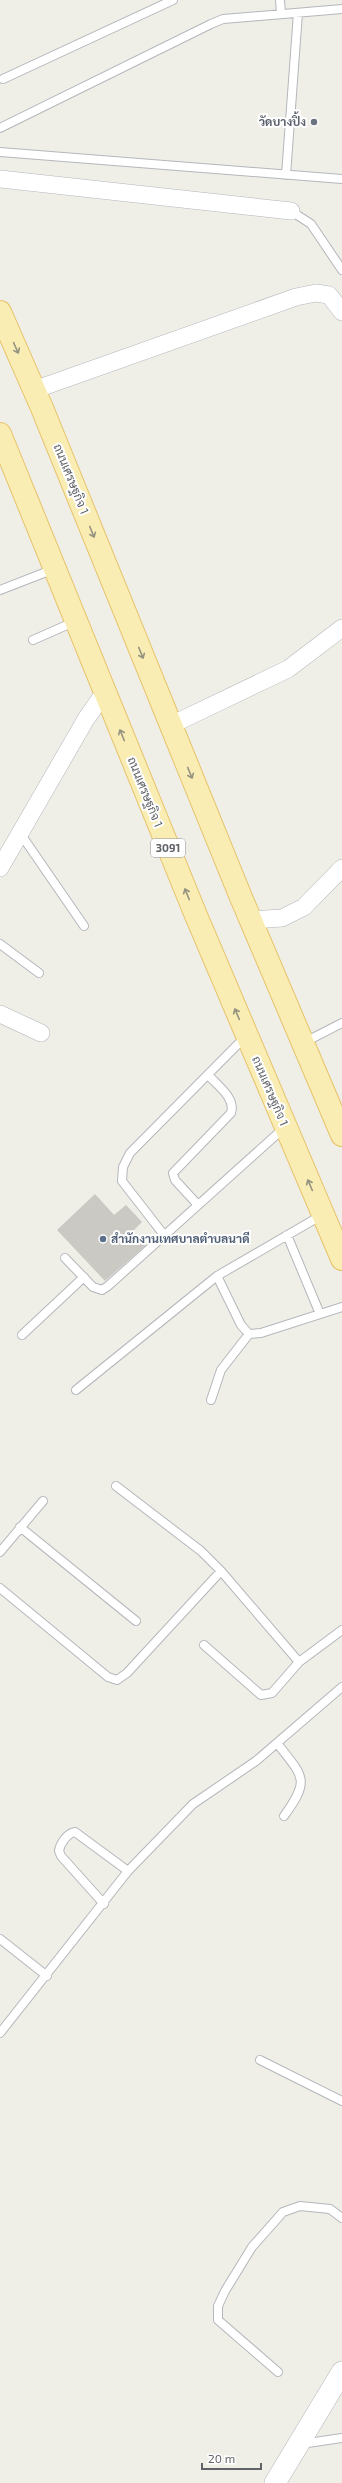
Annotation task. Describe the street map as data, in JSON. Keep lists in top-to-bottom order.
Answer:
{
  "streets": {
    "main road": ["ถนนเศรษฐกิจ 1", "3091"]
  },
  "places": ["วัดบางปิ้ง", "สำนักงานเทศบาลตำบลนาดี"],
  "scale_bar": "20 m"
}
